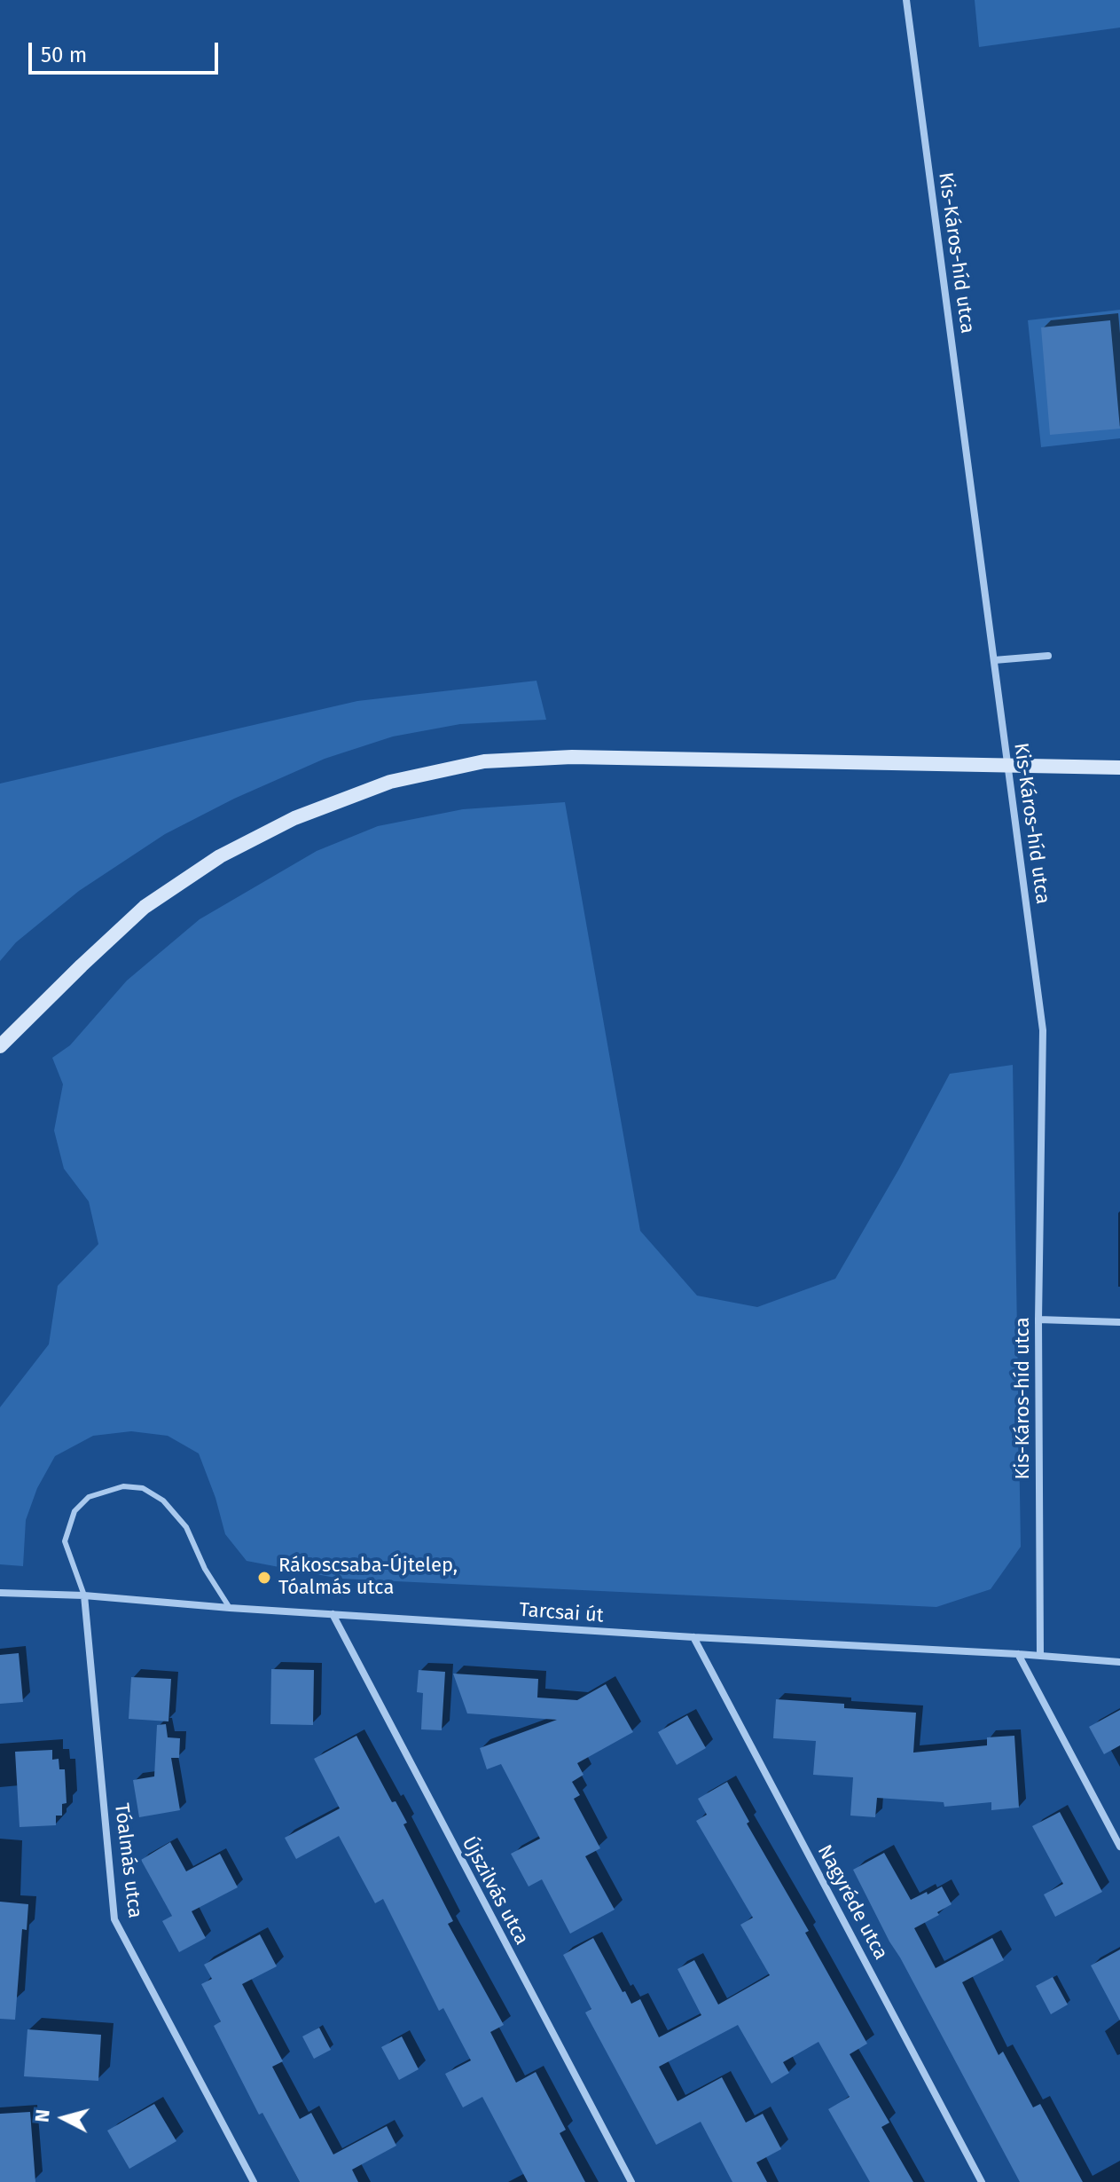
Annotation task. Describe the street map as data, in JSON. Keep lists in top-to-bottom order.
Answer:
{
  "streets": {
    "street": [
      "Kis-Káros-híd utca",
      "Tarcsai út",
      "Tóalmás utca",
      "Újszilvás utca",
      "Nagyréde utca"
    ]
  },
  "crossings": [
    ["Kis-Káros-híd utca", "Tarcsai út"],
    ["Tarcsai út", "Tóalmás utca"],
    ["Tarcsai út", "Újszilvás utca"],
    ["Tarcsai út", "Nagyréde utca"]
  ],
  "places": ["Rákoscsaba-Újtelep, Tóalmás utca"],
  "scale_bar": "50 m",
  "north": "left"
}
